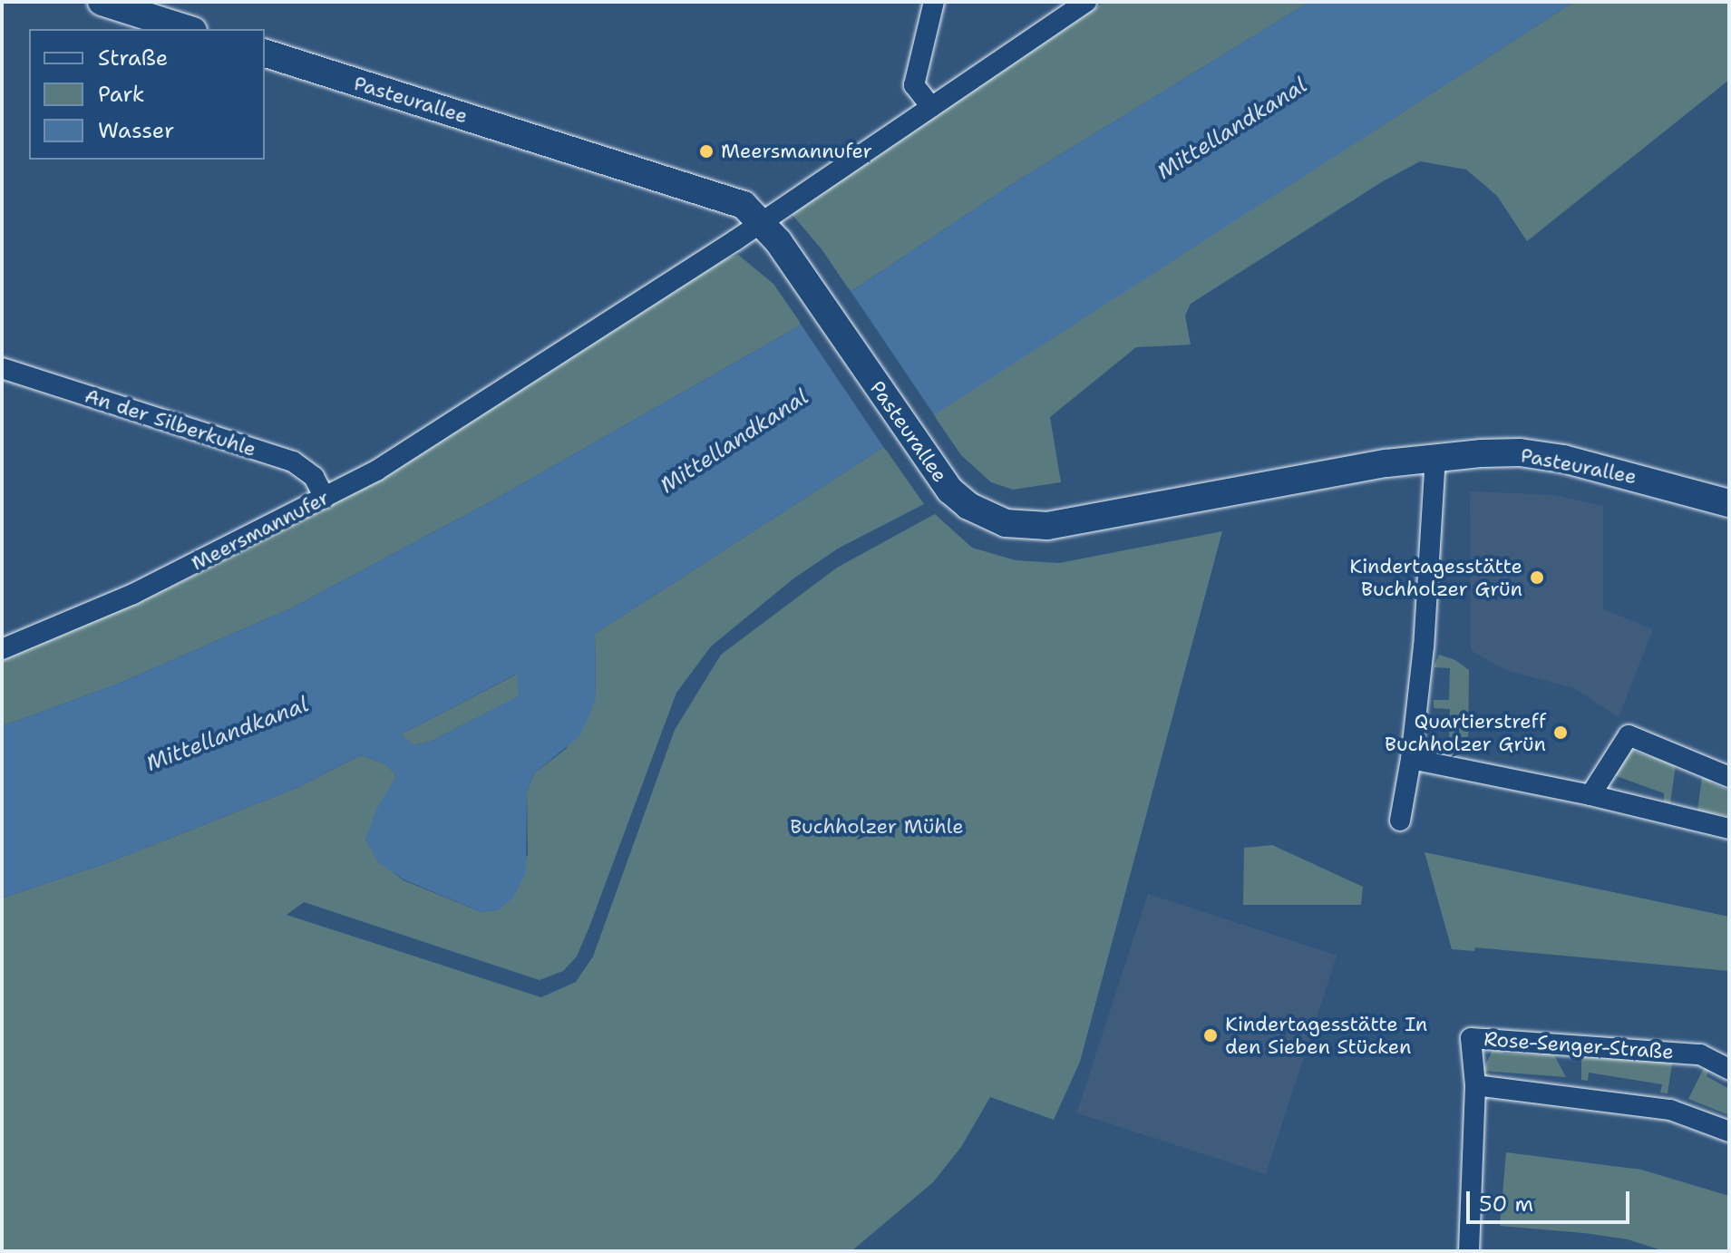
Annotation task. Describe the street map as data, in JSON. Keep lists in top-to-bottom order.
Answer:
{
  "streets": {
    "street": [
      "Pasteurallee",
      "An der Silberkuhle",
      "Meersmannufer",
      "Rose-Senger-Straße"
    ]
  },
  "crossings": [
    ["Pasteurallee", "Meersmannufer"],
    ["An der Silberkuhle", "Meersmannufer"]
  ],
  "water": ["Mittellandkanal"],
  "parks": ["Buchholzer Mühle"],
  "places": [
    "Meersmannufer",
    "Kindertagesstätte Buchholzer Grün",
    "Quartierstreff Buchholzer Grün",
    "Kindertagesstätte In den Sieben Stücken"
  ],
  "legend": ["Straße", "Park", "Wasser"],
  "scale_bar": "50 m"
}
